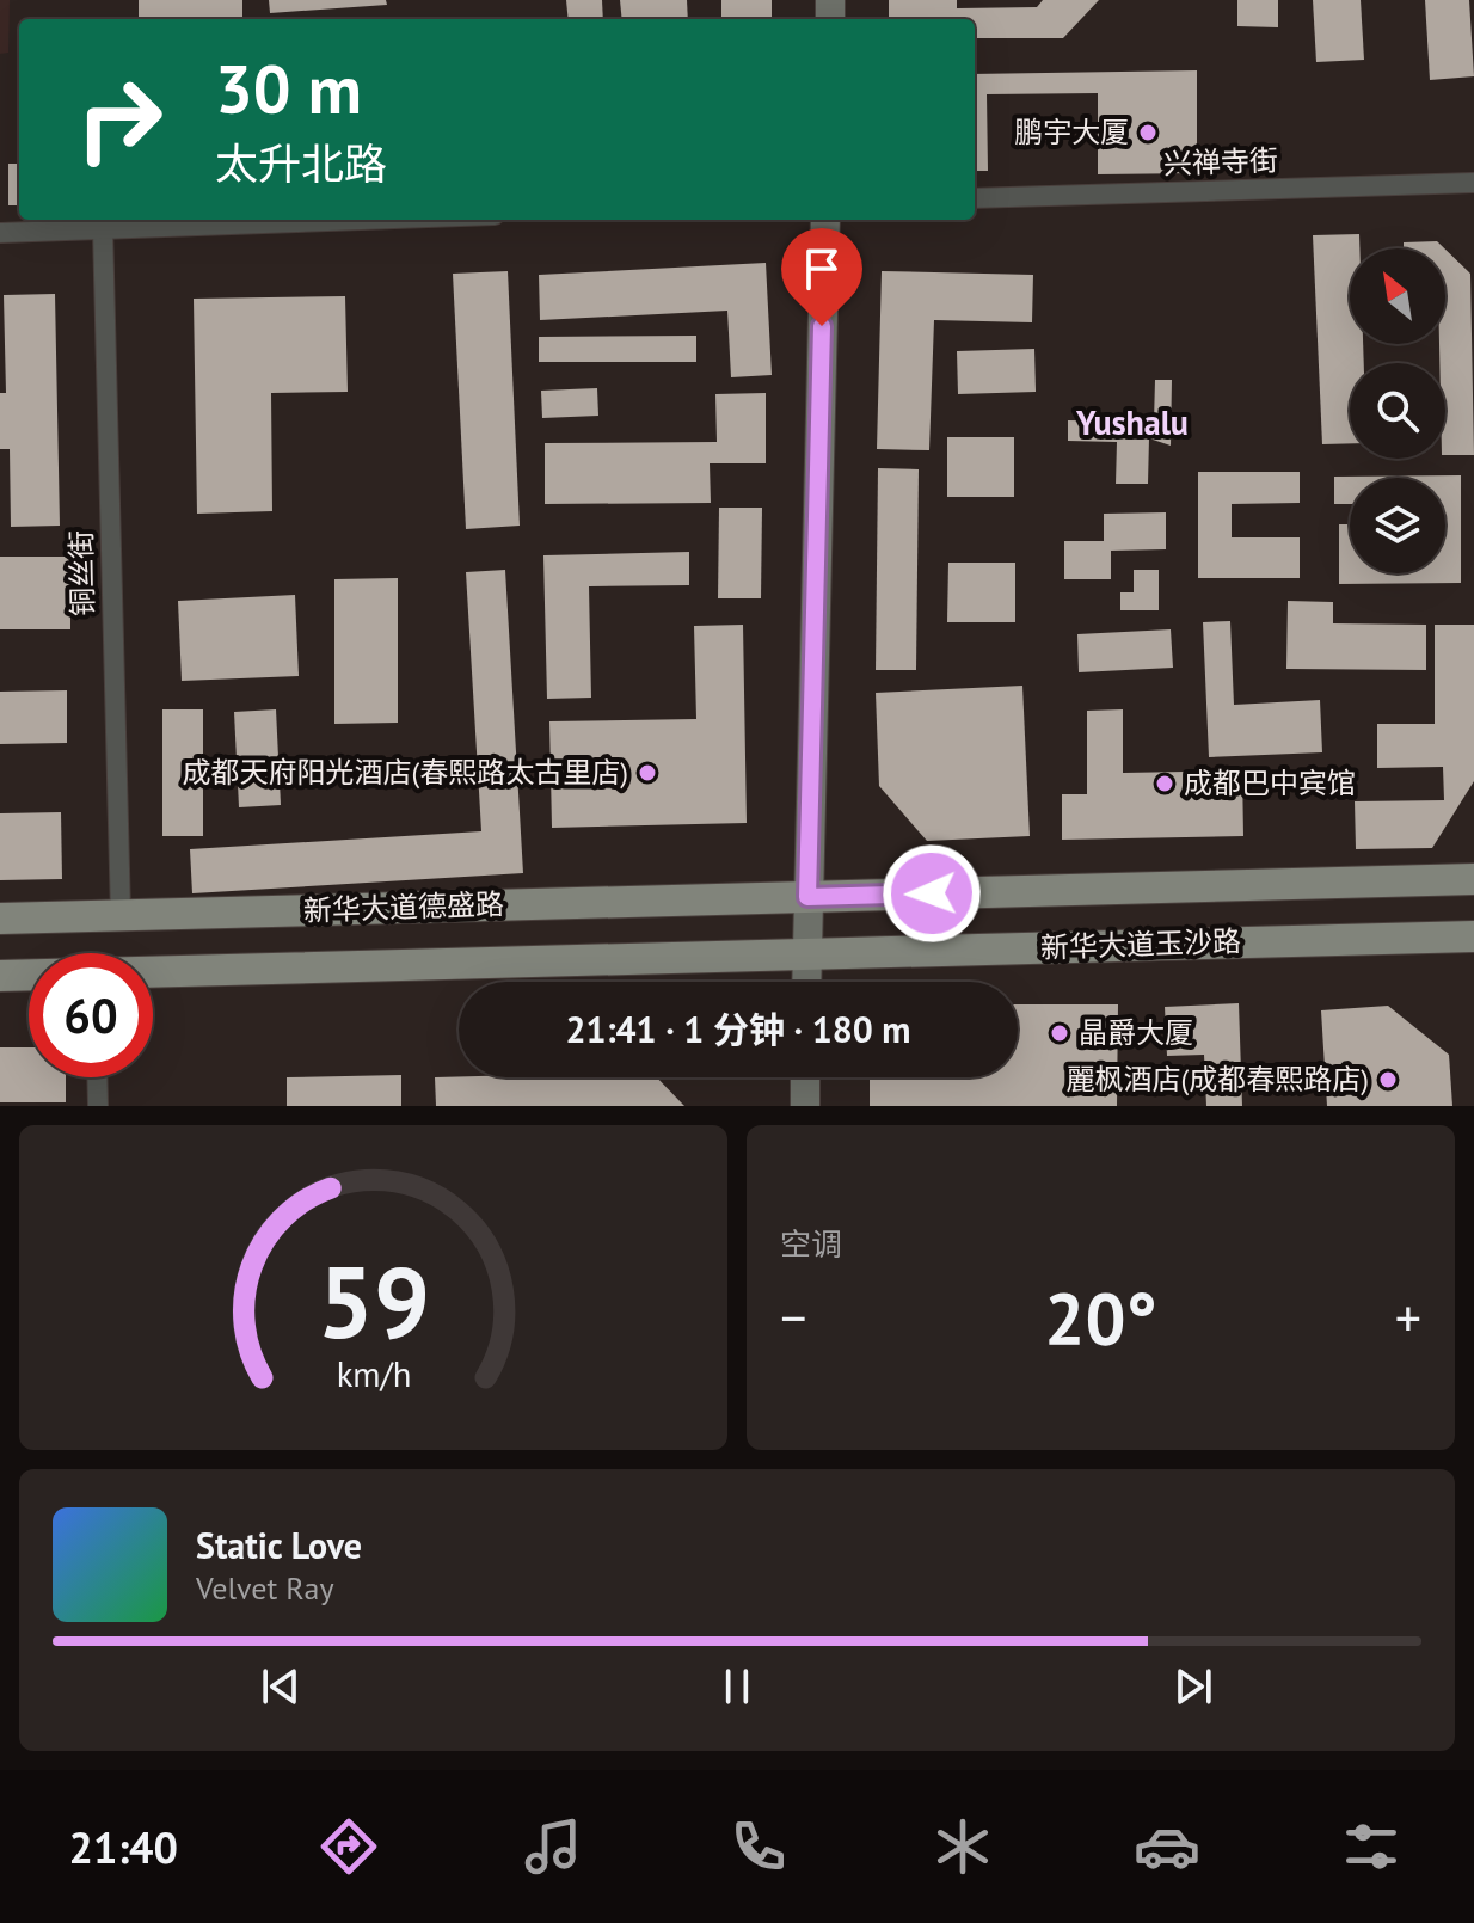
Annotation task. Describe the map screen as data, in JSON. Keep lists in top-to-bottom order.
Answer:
{
  "streets": {
    "main road": ["新华大道德盛路", "新华大道玉沙路"],
    "street": ["兴禅寺街", "铜丝街"]
  },
  "crossings": [
    ["铜丝街", "新华大道德盛路"],
    ["新华大道德盛路", "新华大道玉沙路"]
  ],
  "districts": ["Yushalu"],
  "places": [
    "鹏宇大厦",
    "成都天府阳光酒店(春熙路太古里店)",
    "成都巴中宾馆",
    "晶爵大厦",
    "麗枫酒店(成都春熙路店)"
  ],
  "north": "top left",
  "page": {
    "turn": ["30 m", "太升北路"],
    "limit": "60",
    "trip": "21:41 · 1 分钟 · 180 m",
    "tile": "空调",
    "heat": ["−", "20°", "+"],
    "song": ["Static Love", "Velvet Ray"],
    "tabs": "21:40",
    "gauge": ["59", "km/h"]
  }
}
